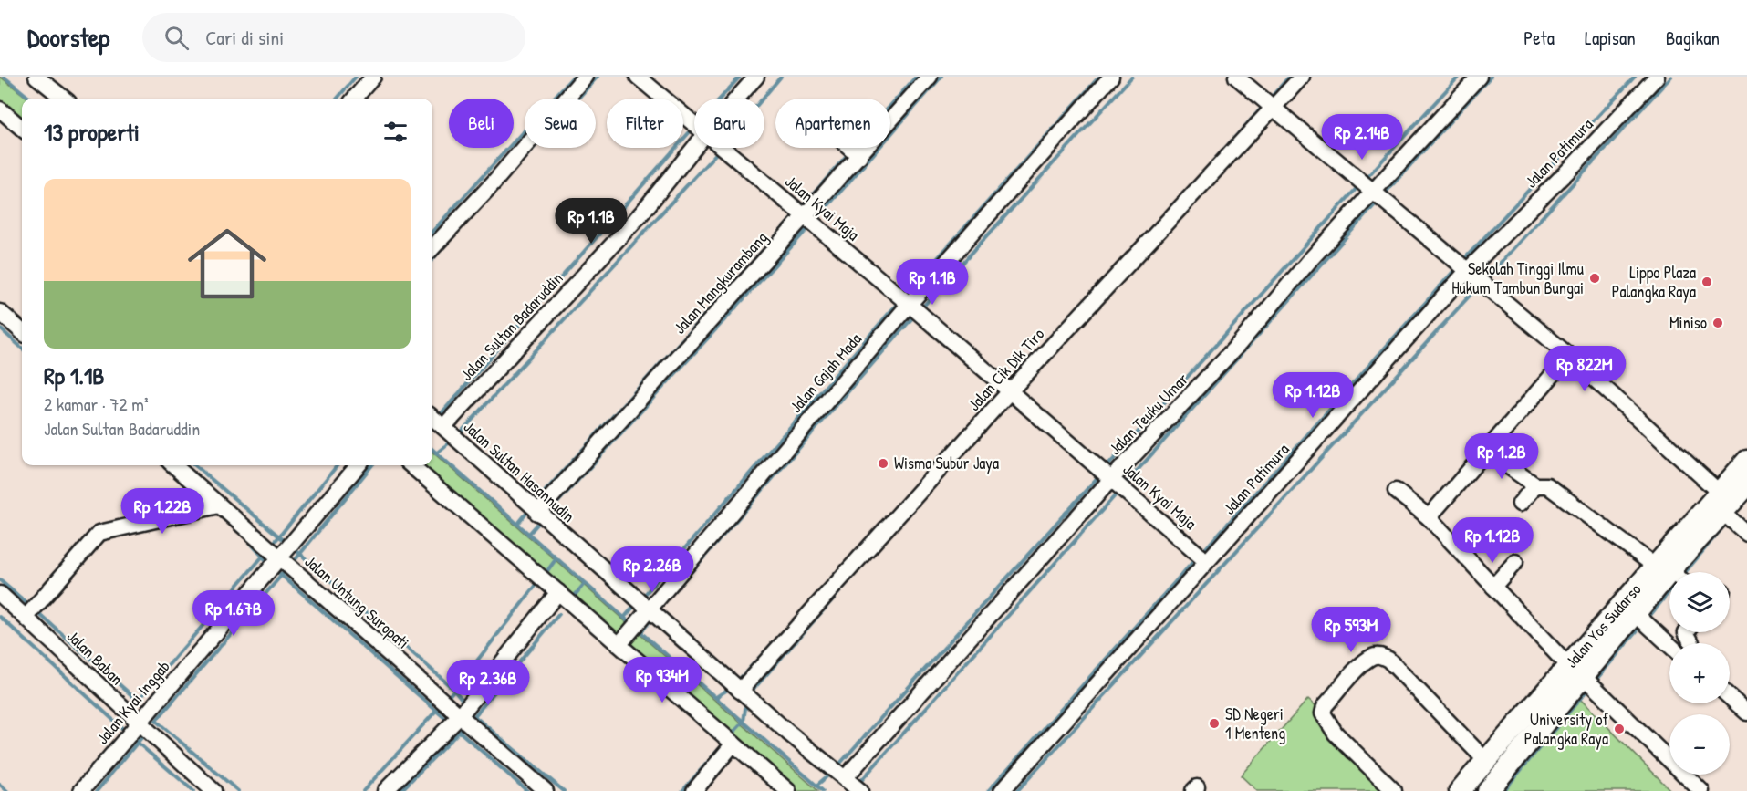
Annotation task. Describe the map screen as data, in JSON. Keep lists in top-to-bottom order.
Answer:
{
  "streets": {
    "main road": ["Jalan Yos Sudarso"],
    "street": [
      "Jalan Patimura",
      "Jalan Kyai Maja",
      "Jalan Mangkurambang",
      "Jalan Sultan Badaruddin",
      "Jalan Cik Dik Tiro",
      "Jalan Gajah Mada",
      "Jalan Teuku Umar",
      "Jalan Sultan Hasannudin",
      "Jalan Untung Suropati",
      "Jalan Baban",
      "Jalan Kyai Inggab"
    ]
  },
  "crossings": [
    ["Jalan Patimura", "Jalan Kyai Maja"],
    ["Jalan Kyai Maja", "Jalan Mangkurambang"],
    ["Jalan Kyai Maja", "Jalan Cik Dik Tiro"],
    ["Jalan Kyai Maja", "Jalan Gajah Mada"],
    ["Jalan Kyai Maja", "Jalan Teuku Umar"],
    ["Jalan Mangkurambang", "Jalan Sultan Hasannudin"],
    ["Jalan Sultan Badaruddin", "Jalan Sultan Hasannudin"],
    ["Jalan Cik Dik Tiro", "Jalan Sultan Hasannudin"],
    ["Jalan Gajah Mada", "Jalan Sultan Hasannudin"],
    ["Jalan Teuku Umar", "Jalan Sultan Hasannudin"],
    ["Jalan Untung Suropati", "Jalan Kyai Inggab"],
    ["Jalan Baban", "Jalan Kyai Inggab"]
  ],
  "places": [
    "Sekolah Tinggi Ilmu Hukum Tambun Bungai",
    "Lippo Plaza Palangka Raya",
    "Miniso",
    "Wisma Subur Jaya",
    "SD Negeri 1 Menteng",
    "University of Palangka Raya"
  ],
  "page": {
    "header": "Doorstep",
    "search": "Cari di sini",
    "nav": ["Peta", "Lapisan", "Bagikan"],
    "chip": [
      "Beli",
      "Sewa",
      "Filter",
      "Baru",
      "Apartemen"
    ],
    "heading": "13 properti",
    "price": [
      "Rp 2.14B",
      "Rp 1.1B",
      "Rp 1.1B",
      "Rp 822M",
      "Rp 1.12B",
      "Rp 1.2B",
      "Rp 1.22B",
      "Rp 1.12B",
      "Rp 2.26B",
      "Rp 1.67B",
      "Rp 593M",
      "Rp 934M",
      "Rp 2.36B"
    ],
    "list": [
      {
        "name": "Rp 1.1B",
        "note": "2 kamar · 72 m² · Jalan Sultan Badaruddin"
      }
    ],
    "map_buttons": ["+", "−"]
  }
}
